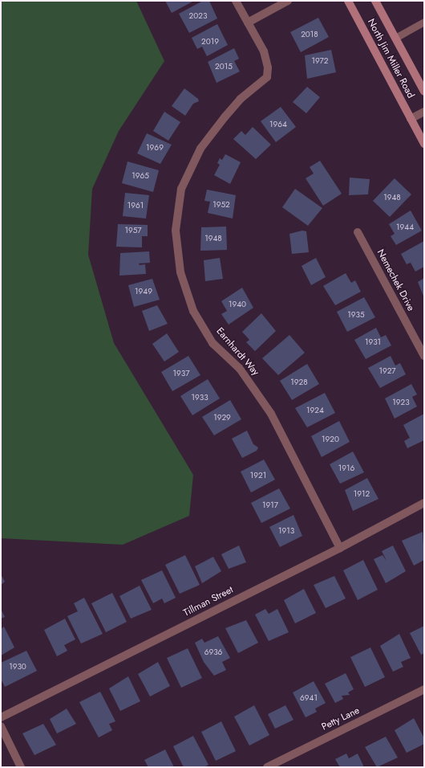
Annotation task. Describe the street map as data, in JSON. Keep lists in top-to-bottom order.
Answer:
{
  "streets": {
    "main road": ["North Jim Miller Road"],
    "street": [
      "Nemechek Drive",
      "Earnhardt Way",
      "Tillman Street",
      "Petty Lane"
    ]
  },
  "crossings": [
    ["Earnhardt Way", "Tillman Street"]
  ],
  "house_numbers": [
    "2023",
    "2018",
    "2019",
    "1972",
    "2015",
    "1964",
    "1969",
    "1965",
    "1948",
    "1952",
    "1961",
    "1944",
    "1957",
    "1948",
    "1949",
    "1940",
    "1935",
    "1931",
    "1927",
    "1937",
    "1928",
    "1933",
    "1923",
    "1924",
    "1929",
    "1920",
    "1916",
    "1921",
    "1912",
    "1917",
    "1913",
    "6936",
    "1930",
    "6941"
  ]
}
